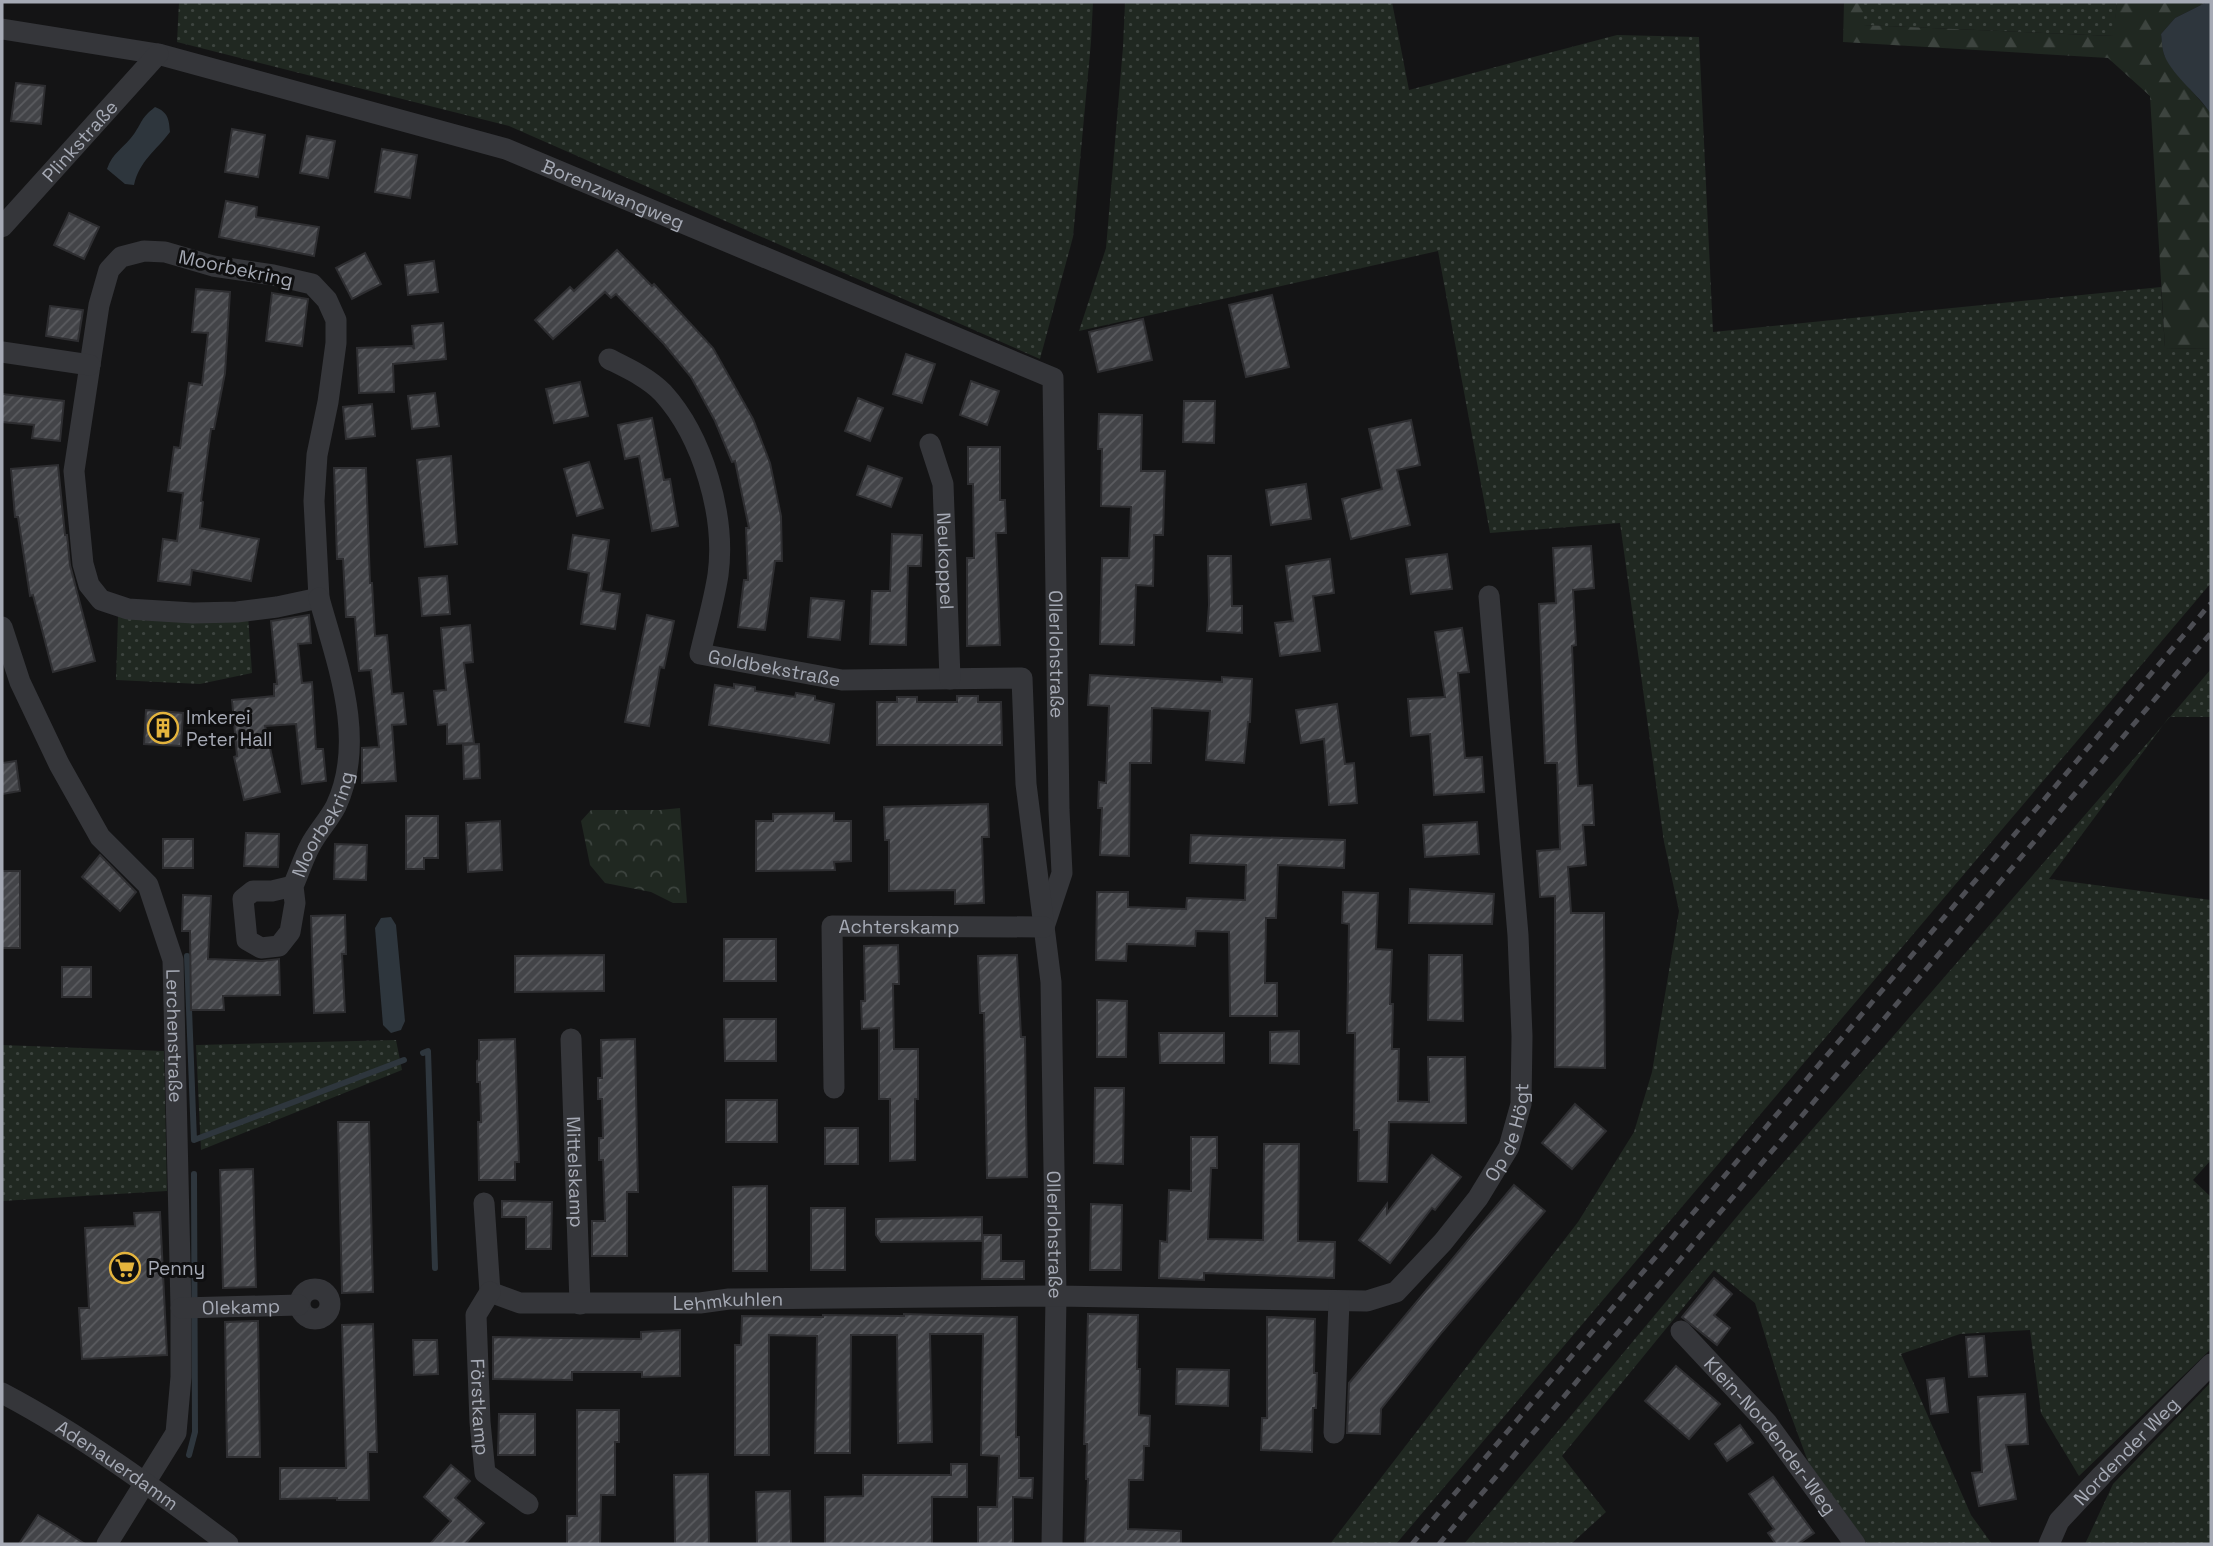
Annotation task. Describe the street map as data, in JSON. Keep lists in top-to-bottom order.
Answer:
{
  "streets": {
    "street": [
      "Plinkstraße",
      "Borenzwangweg",
      "Moorbekring",
      "Neukoppel",
      "Ollerlohstraße",
      "Goldbekstraße",
      "Achterskamp",
      "Lerchenstraße",
      "Op de Högt",
      "Mittelskamp",
      "Lehmkuhlen",
      "Olekamp",
      "Förstkamp",
      "Klein-Nordender-Weg",
      "Nordender Weg",
      "Adenauerdamm"
    ]
  },
  "crossings": [
    ["Plinkstraße", "Borenzwangweg"],
    ["Borenzwangweg", "Ollerlohstraße"],
    ["Neukoppel", "Goldbekstraße"],
    ["Ollerlohstraße", "Goldbekstraße"],
    ["Ollerlohstraße", "Achterskamp"],
    ["Ollerlohstraße", "Op de Högt"],
    ["Ollerlohstraße", "Lehmkuhlen"],
    ["Lerchenstraße", "Olekamp"],
    ["Lerchenstraße", "Adenauerdamm"],
    ["Op de Högt", "Lehmkuhlen"],
    ["Mittelskamp", "Lehmkuhlen"],
    ["Lehmkuhlen", "Förstkamp"]
  ],
  "places": {
    "building": ["Imkerei Peter Hall"],
    "supermarket": ["Penny"]
  }
}
